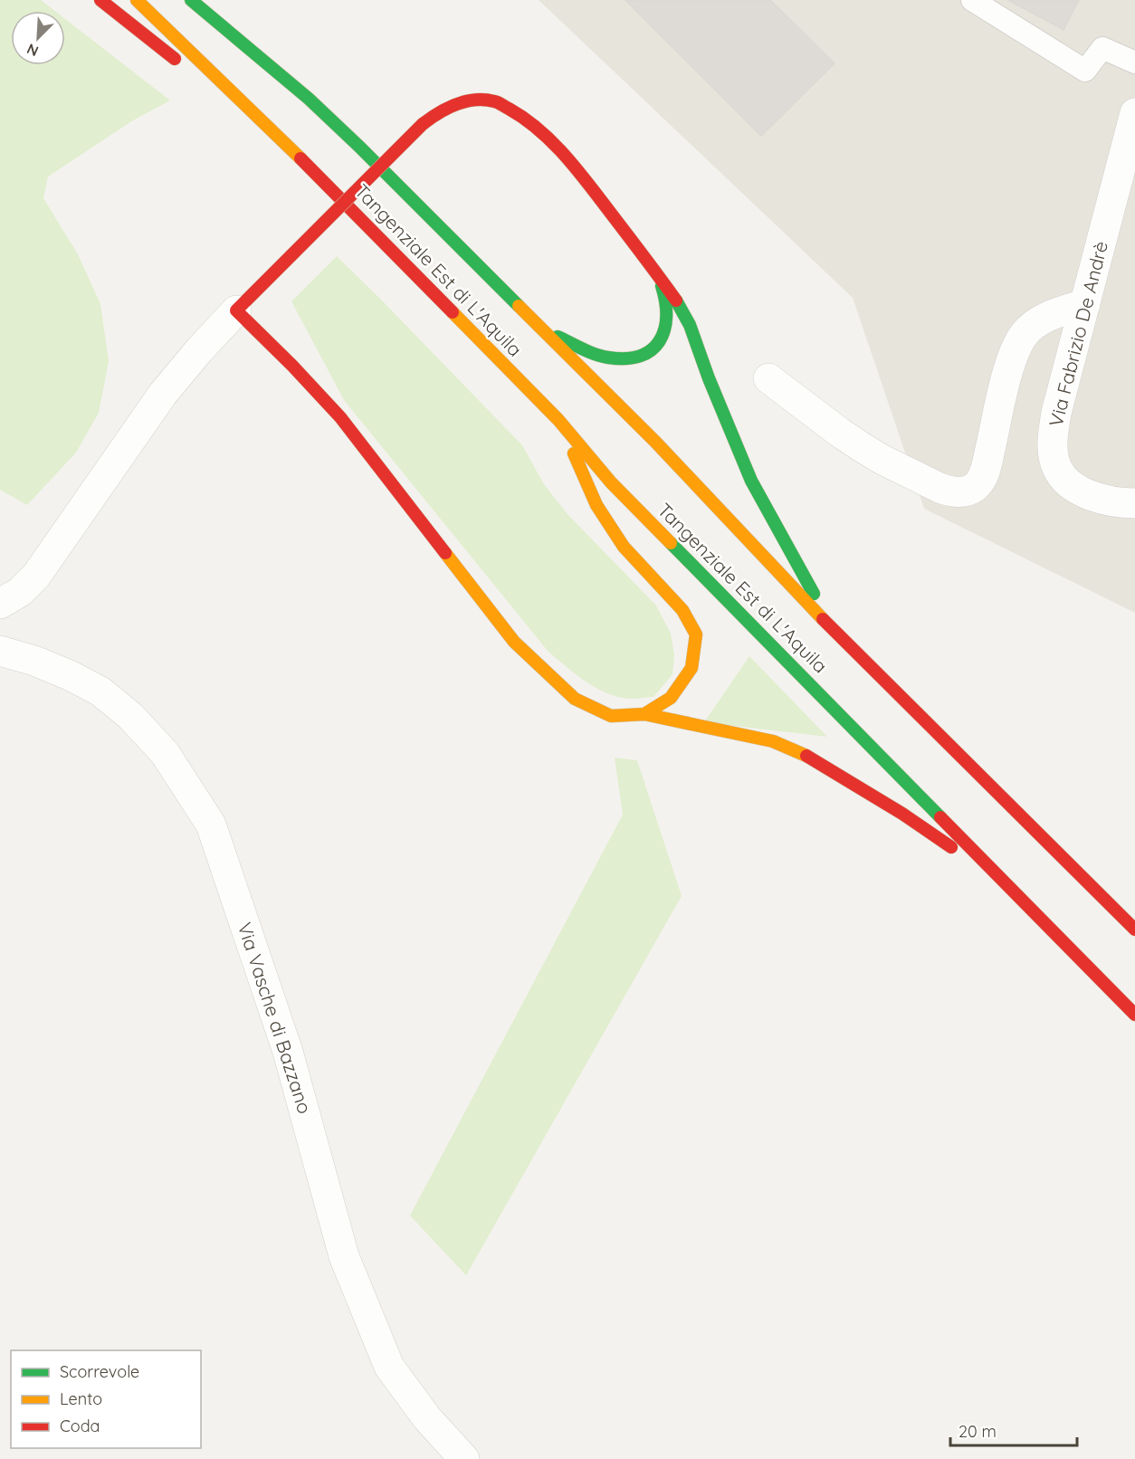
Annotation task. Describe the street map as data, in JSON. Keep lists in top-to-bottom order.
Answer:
{
  "streets": {
    "highway": ["Tangenziale Est di L'Aquila"],
    "street": ["Via Fabrizio De Andrè", "Via Vasche di Bazzano"]
  },
  "legend": ["Scorrevole", "Lento", "Coda"],
  "scale_bar": "20 m",
  "north": "bottom left"
}
